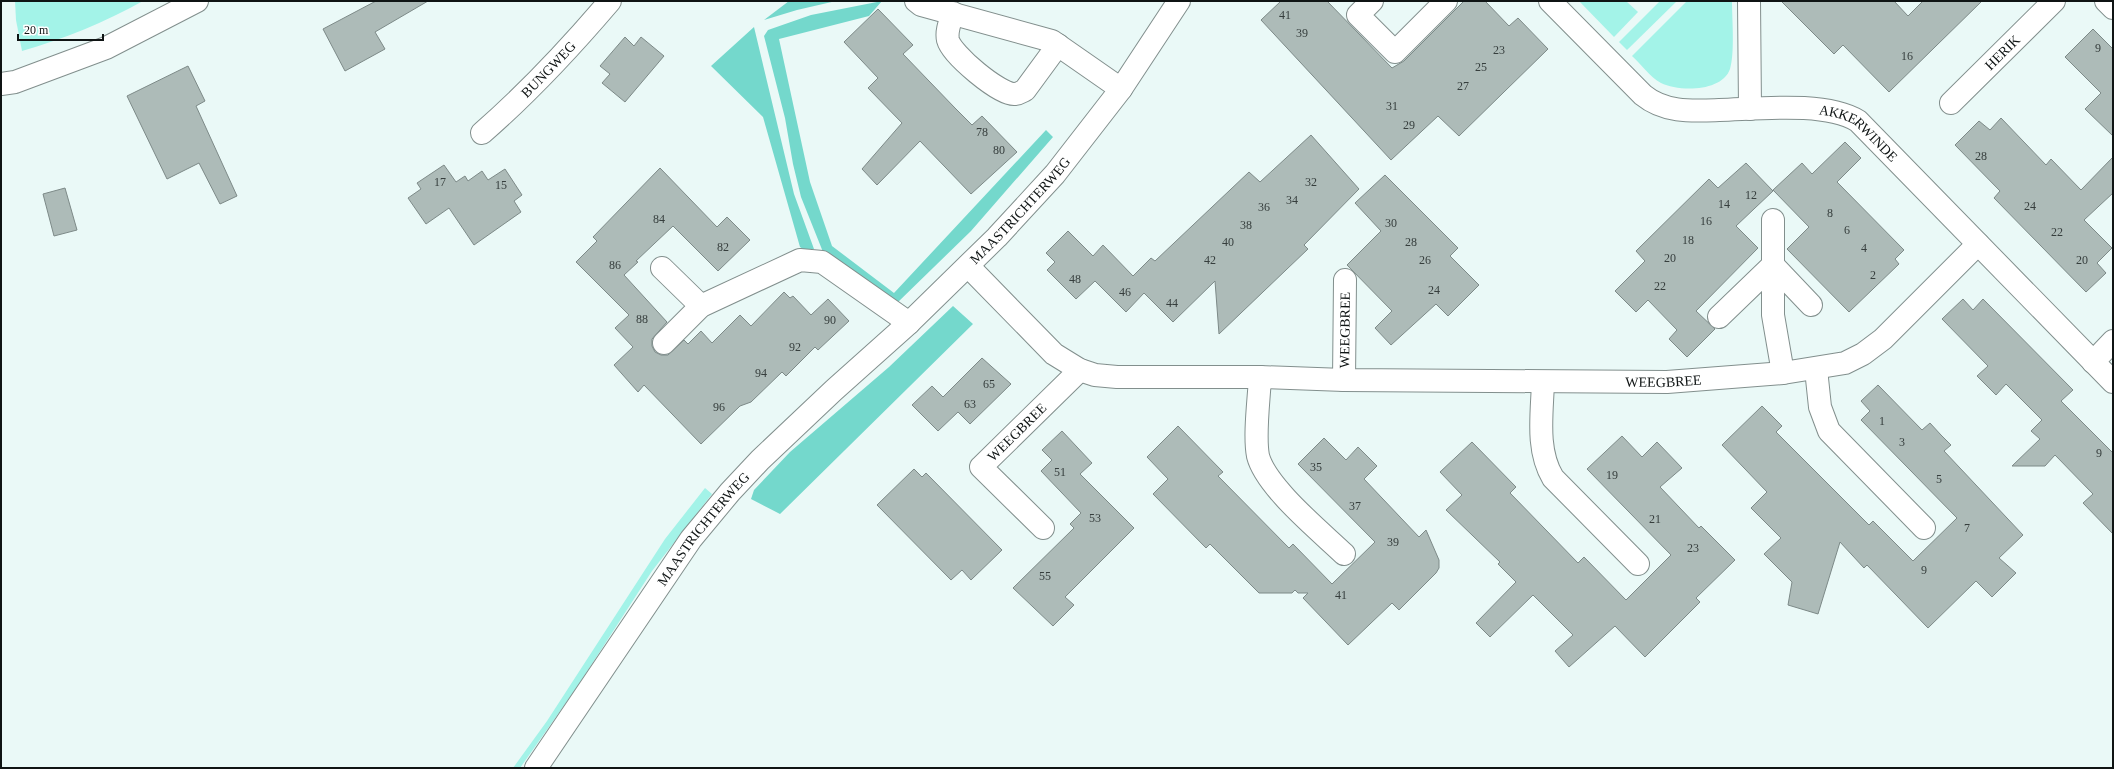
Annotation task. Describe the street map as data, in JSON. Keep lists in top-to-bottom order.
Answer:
{
  "streets": {
    "street": [
      "HERIK",
      "BUNGWEG",
      "AKKERWINDE",
      "MAASTRICHTERWEG",
      "WEEGBREE"
    ]
  },
  "crossings": [
    ["AKKERWINDE", "WEEGBREE"],
    ["MAASTRICHTERWEG", "WEEGBREE"]
  ],
  "house_numbers": [
    "41",
    "39",
    "9",
    "23",
    "16",
    "25",
    "27",
    "31",
    "29",
    "78",
    "80",
    "28",
    "17",
    "32",
    "15",
    "12",
    "34",
    "14",
    "24",
    "36",
    "8",
    "84",
    "16",
    "30",
    "38",
    "6",
    "22",
    "18",
    "40",
    "28",
    "82",
    "4",
    "20",
    "42",
    "26",
    "20",
    "86",
    "2",
    "48",
    "22",
    "24",
    "46",
    "44",
    "88",
    "90",
    "92",
    "94",
    "65",
    "63",
    "96",
    "1",
    "3",
    "9",
    "35",
    "51",
    "19",
    "5",
    "37",
    "53",
    "21",
    "7",
    "39",
    "23",
    "9",
    "55",
    "41"
  ],
  "scale_bar": "20 m"
}
